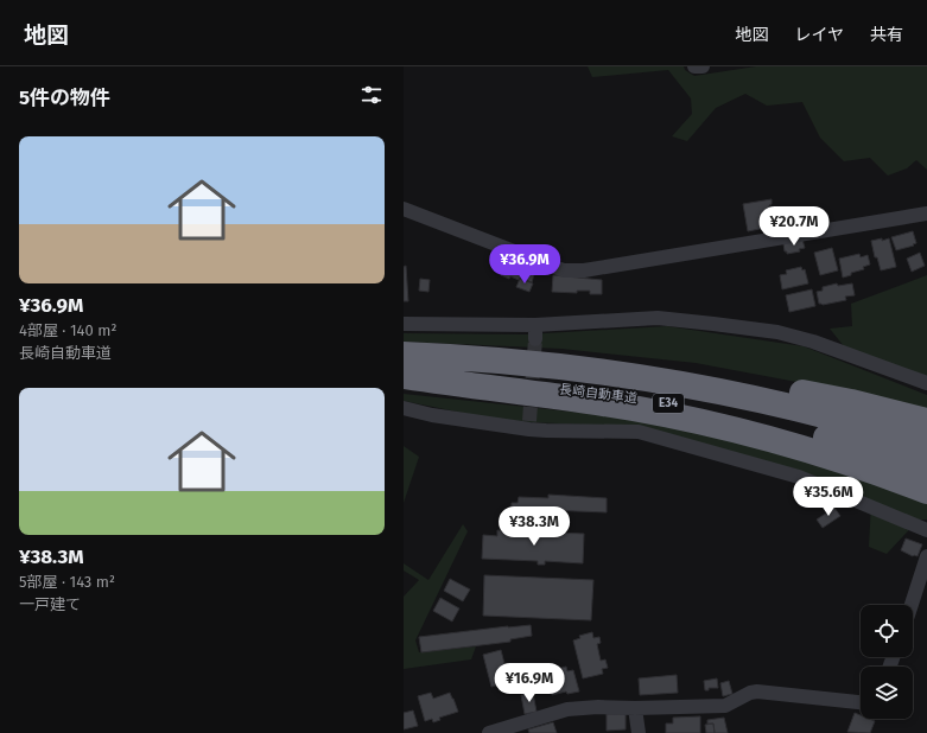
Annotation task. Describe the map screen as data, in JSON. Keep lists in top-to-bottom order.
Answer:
{
  "streets": {
    "highway": ["長崎自動車道", "E34"]
  },
  "page": {
    "header": "地図",
    "nav": ["地図", "レイヤ", "共有"],
    "heading": "5件の物件",
    "list": [
      {
        "name": "¥36.9M",
        "note": "4部屋 · 140 m² · 長崎自動車道"
      },
      {
        "name": "¥38.3M",
        "note": "5部屋 · 143 m² · 一戸建て"
      }
    ],
    "price": [
      "¥20.7M",
      "¥36.9M",
      "¥35.6M",
      "¥38.3M",
      "¥16.9M"
    ]
  }
}
